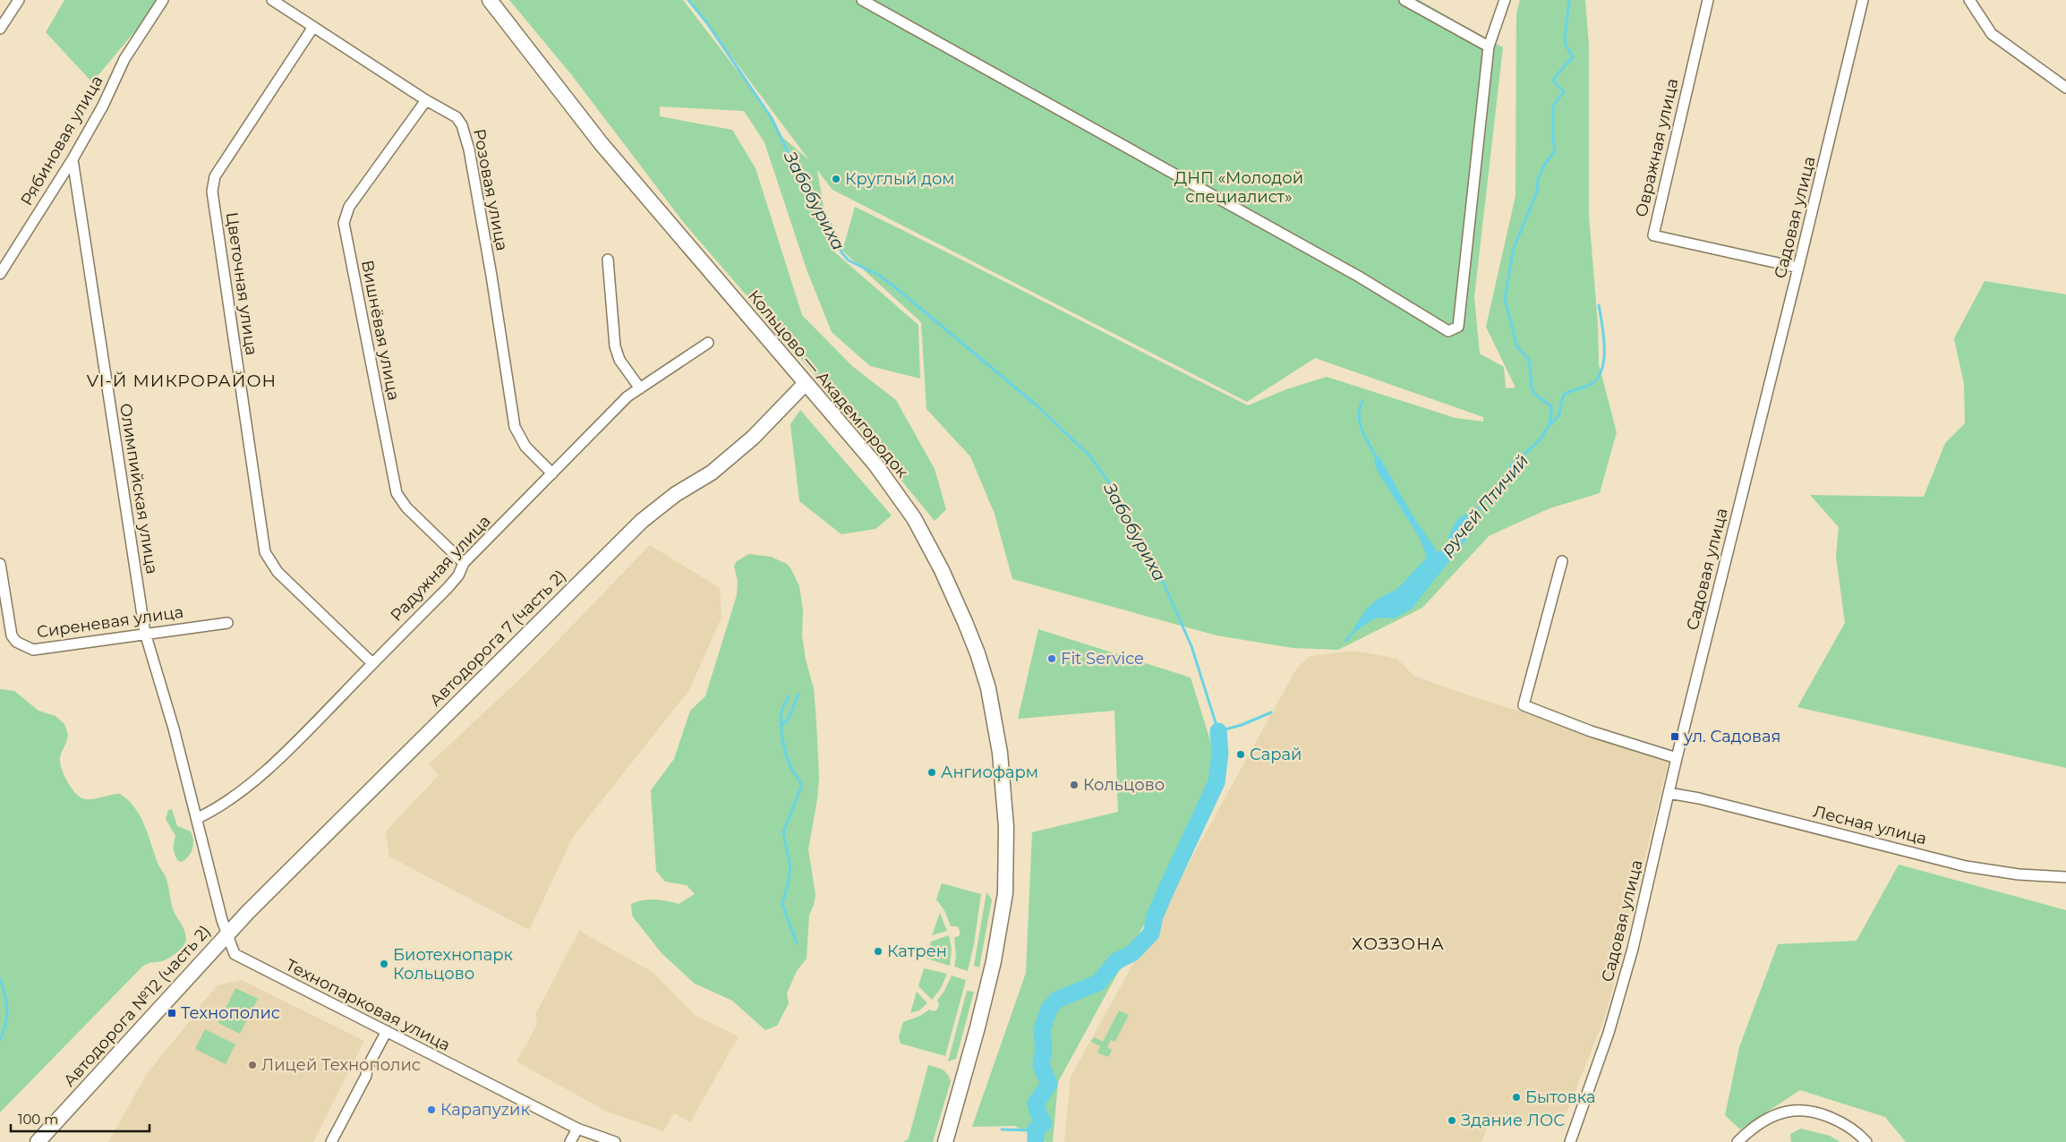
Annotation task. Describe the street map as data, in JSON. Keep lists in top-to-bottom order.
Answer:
{
  "streets": {
    "main road": ["Кольцово — Академгородок", "Автодорога 7 (часть 2)", "Автодорога №12 (часть 2)"],
    "street": [
      "Рябиновая улица",
      "Овражная улица",
      "Розовая улица",
      "Садовая улица",
      "Цветочная улица",
      "Вишнёвая улица",
      "Олимпийская улица",
      "Радужная улица",
      "Сиреневая улица",
      "Лесная улица",
      "Технопарковая улица"
    ]
  },
  "crossings": [
    ["Рябиновая улица", "Олимпийская улица"],
    ["Овражная улица", "Садовая улица"],
    ["Розовая улица", "Цветочная улица"],
    ["Розовая улица", "Вишнёвая улица"],
    ["Розовая улица", "Радужная улица"],
    ["Садовая улица", "Лесная улица"],
    ["Цветочная улица", "Радужная улица"],
    ["Вишнёвая улица", "Радужная улица"],
    ["Кольцово — Академгородок", "Автодорога 7 (часть 2)"],
    ["Олимпийская улица", "Радужная улица"],
    ["Олимпийская улица", "Сиреневая улица"],
    ["Олимпийская улица", "Технопарковая улица"],
    ["Радужная улица", "Технопарковая улица"],
    ["Автодорога 7 (часть 2)", "Технопарковая улица"],
    ["Автодорога 7 (часть 2)", "Автодорога №12 (часть 2)"],
    ["Технопарковая улица", "Автодорога №12 (часть 2)"]
  ],
  "districts": ["VI-Й МИКРОРАЙОН", "ХОЗЗОНА"],
  "water": ["Забобуриха", "ручей Птичий"],
  "parks": ["ДНП «Молодой специалист»"],
  "places": {
    "other": [
      "Круглый дом",
      "Fit Service",
      "Сарай",
      "Ангиофарм",
      "Кольцово",
      "Катрен",
      "Биотехнопарк Кольцово",
      "Лицей Технополис",
      "Бытовка",
      "Карапуzик",
      "Здание ЛОС"
    ],
    "transit": ["ул. Садовая", "Технополис"]
  },
  "scale_bar": "100 m"
}
